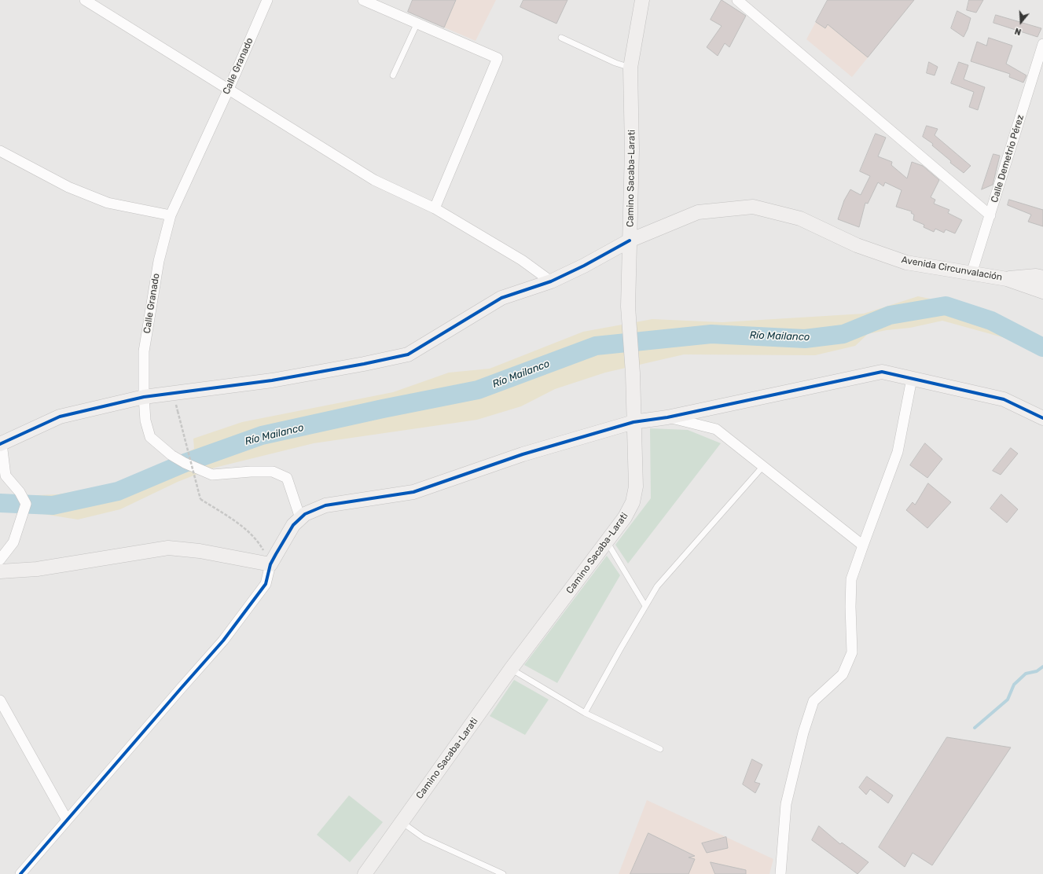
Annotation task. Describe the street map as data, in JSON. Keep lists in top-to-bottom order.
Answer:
{
  "streets": {
    "street": [
      "Calle Granado",
      "Calle Demetrio Pérez",
      "Camino Sacaba-Larati",
      "Avenida Circunvalación"
    ]
  },
  "crossings": [
    ["Calle Granado", "Avenida Circunvalación"],
    ["Calle Demetrio Pérez", "Avenida Circunvalación"],
    ["Camino Sacaba-Larati", "Avenida Circunvalación"]
  ],
  "water": ["Río Mailanco"],
  "north": "bottom"
}
